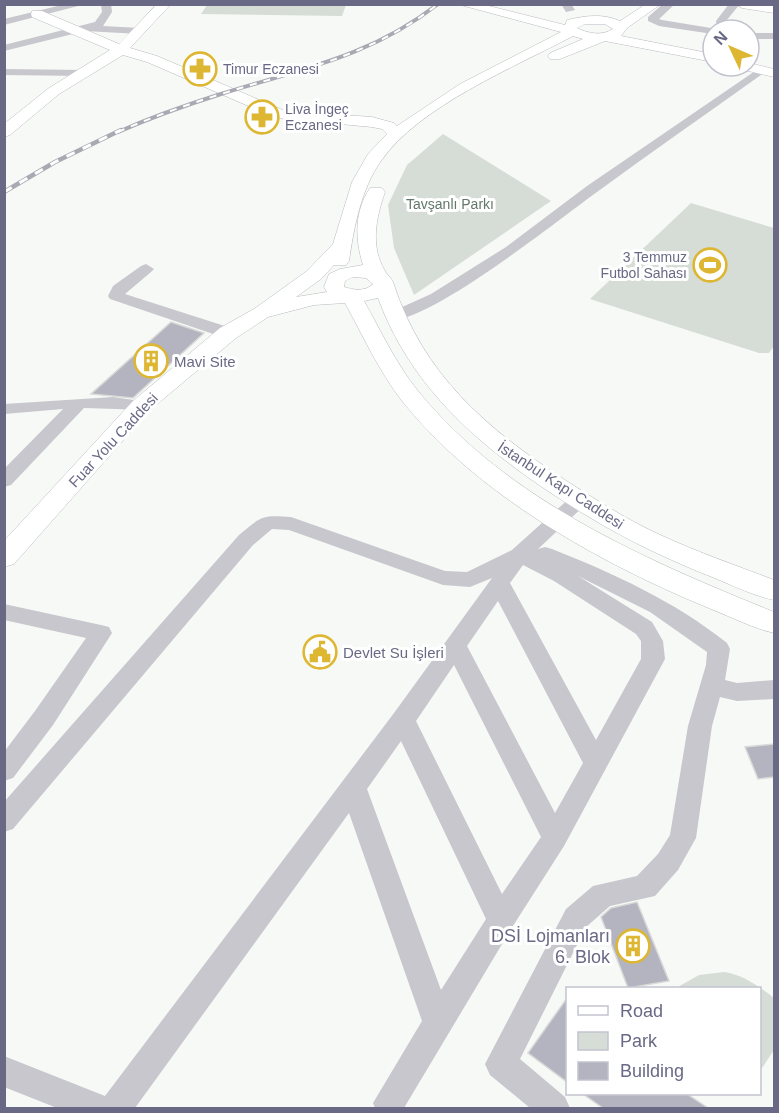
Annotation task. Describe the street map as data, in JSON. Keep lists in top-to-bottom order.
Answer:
{
  "streets": {
    "main road": ["Fuar Yolu Caddesi", "İstanbul Kapı Caddesi"]
  },
  "parks": ["Tavşanlı Parkı"],
  "places": {
    "pharmacy": ["Timur Eczanesi", "Liva İngeç Eczanesi"],
    "sports": ["3 Temmuz Futbol Sahası"],
    "building": ["Mavi Site", "DSİ Lojmanları 6. Blok"],
    "public building": ["Devlet Su İşleri"]
  },
  "legend": ["Road", "Park", "Building"],
  "north": "top left"
}
